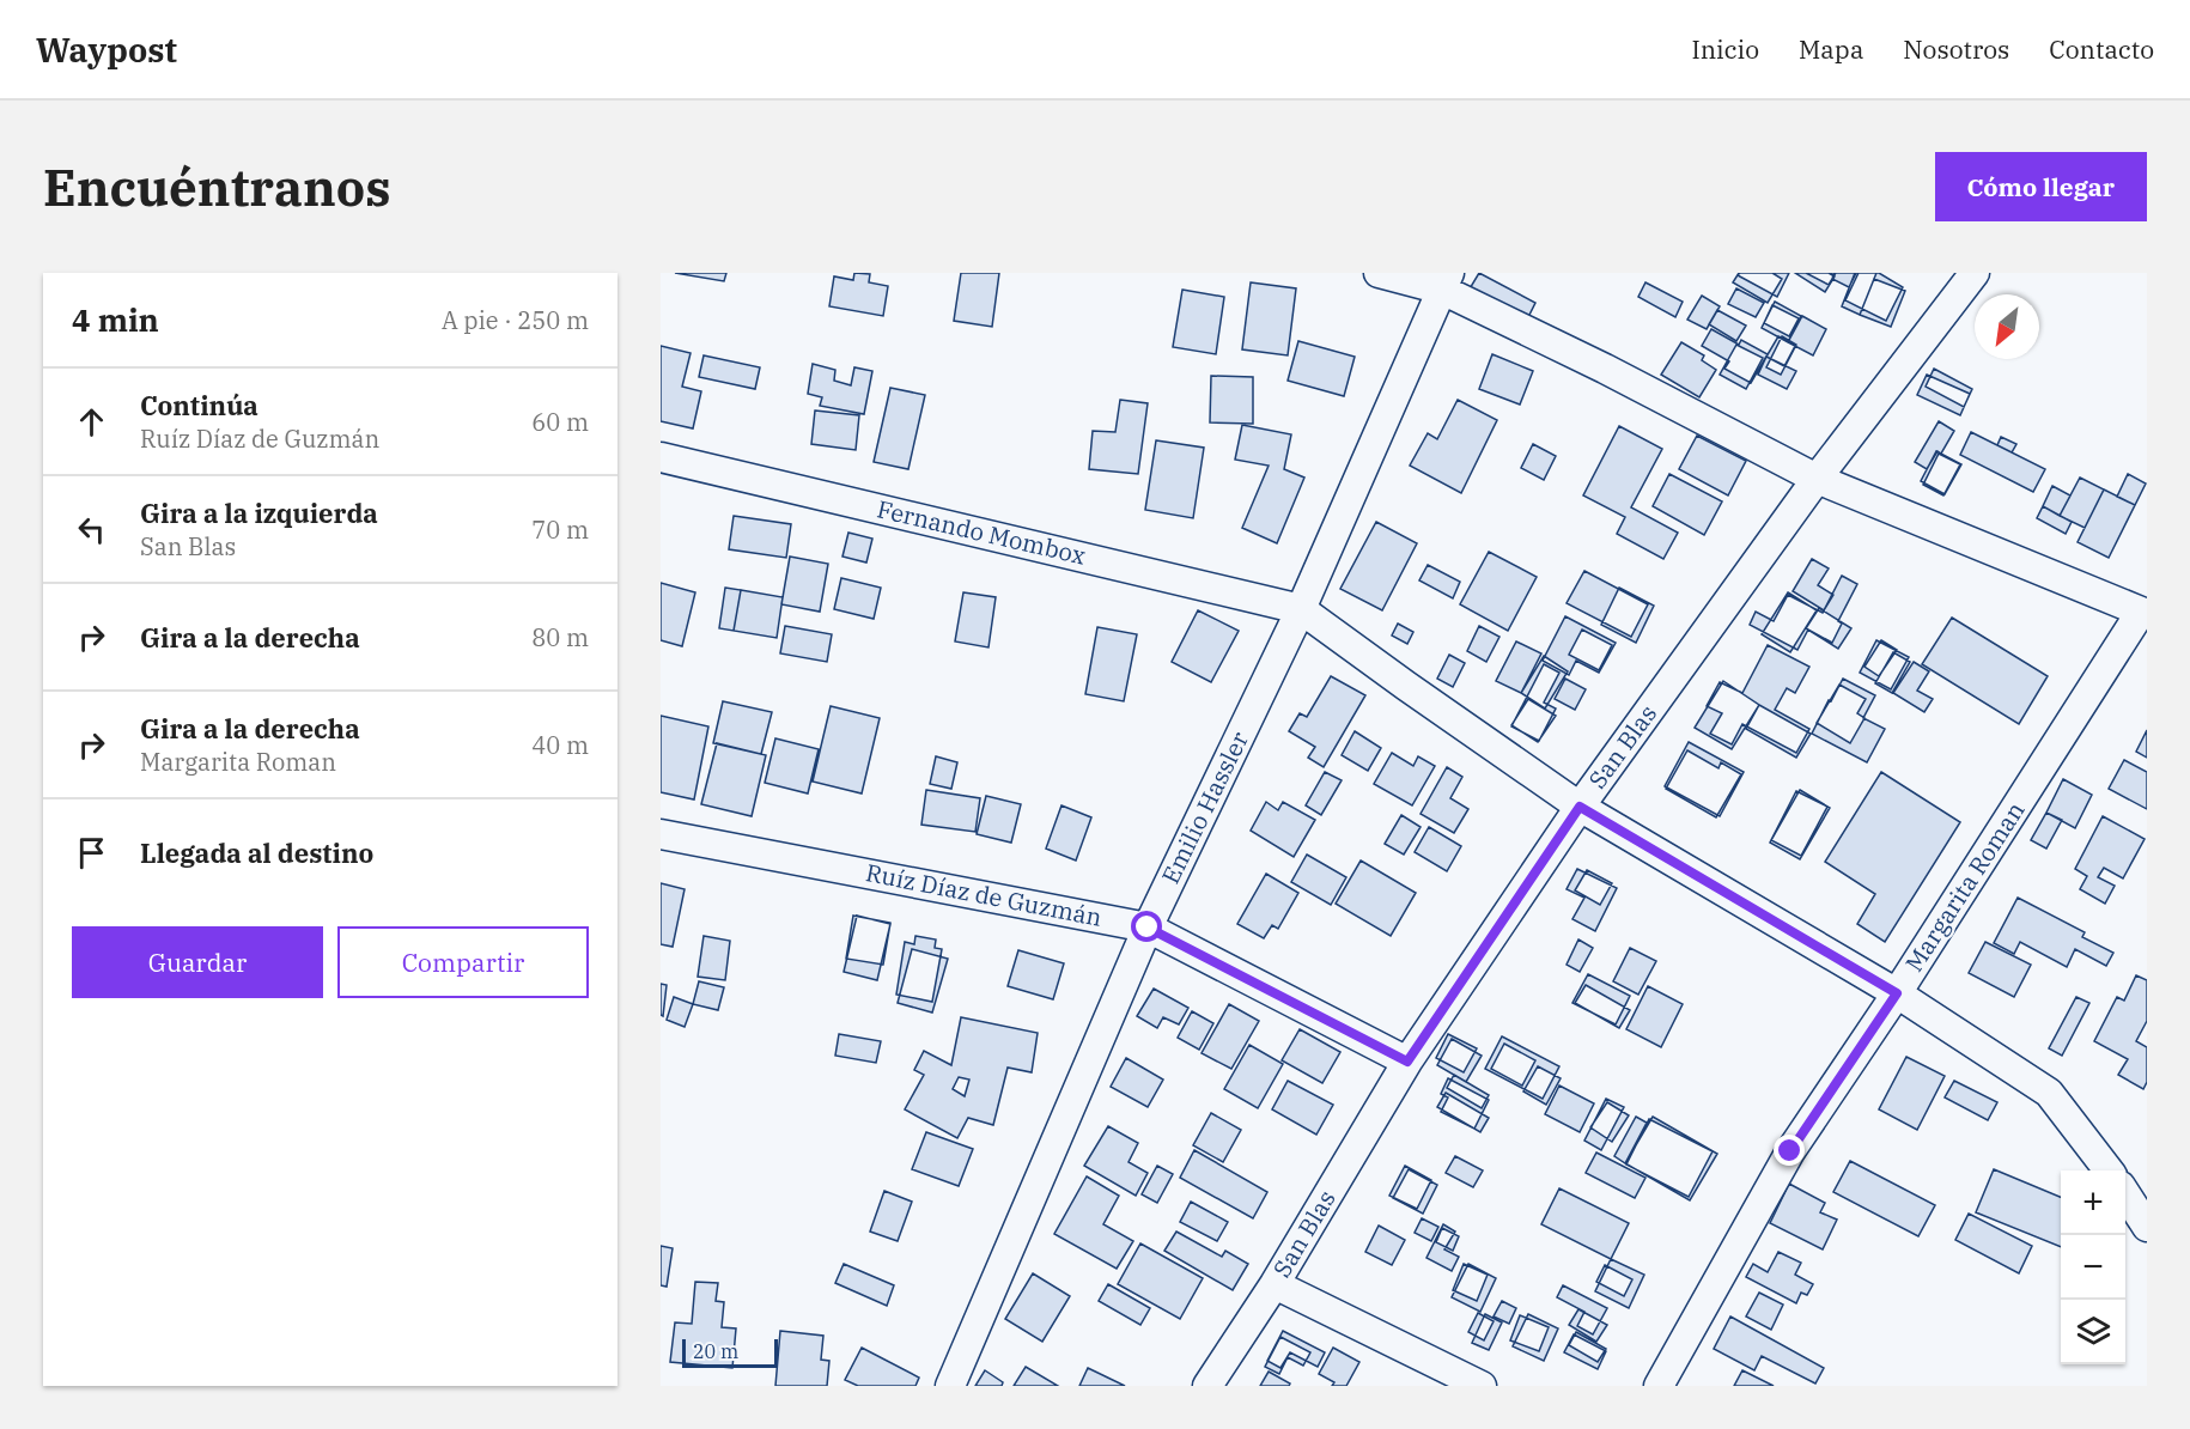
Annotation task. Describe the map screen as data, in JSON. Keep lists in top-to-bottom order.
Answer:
{
  "streets": {
    "street": [
      "Fernando Mombox",
      "San Blas",
      "Emilio Hassler",
      "Margarita Roman",
      "Ruíz Díaz de Guzmán"
    ]
  },
  "crossings": [
    ["Fernando Mombox", "Emilio Hassler"],
    ["San Blas", "Ruíz Díaz de Guzmán"],
    ["Emilio Hassler", "Ruíz Díaz de Guzmán"]
  ],
  "scale_bar": "20 m",
  "north": "bottom left",
  "page": {
    "header": "Waypost",
    "nav": [
      "Inicio",
      "Mapa",
      "Nosotros",
      "Contacto"
    ],
    "buttons": [
      "Cómo llegar",
      ["Guardar", "Compartir"]
    ],
    "title": "Encuéntranos",
    "heading": ["4 min", "A pie · 250 m"],
    "list": [
      ["Continúa", "Ruíz Díaz de Guzmán", "60 m"],
      ["Gira a la izquierda", "San Blas", "70 m"],
      ["Gira a la derecha", "80 m"],
      ["Gira a la derecha", "Margarita Roman", "40 m"],
      "Llegada al destino"
    ],
    "map_buttons": ["+", "−"],
    "scale": "20 m"
  }
}
